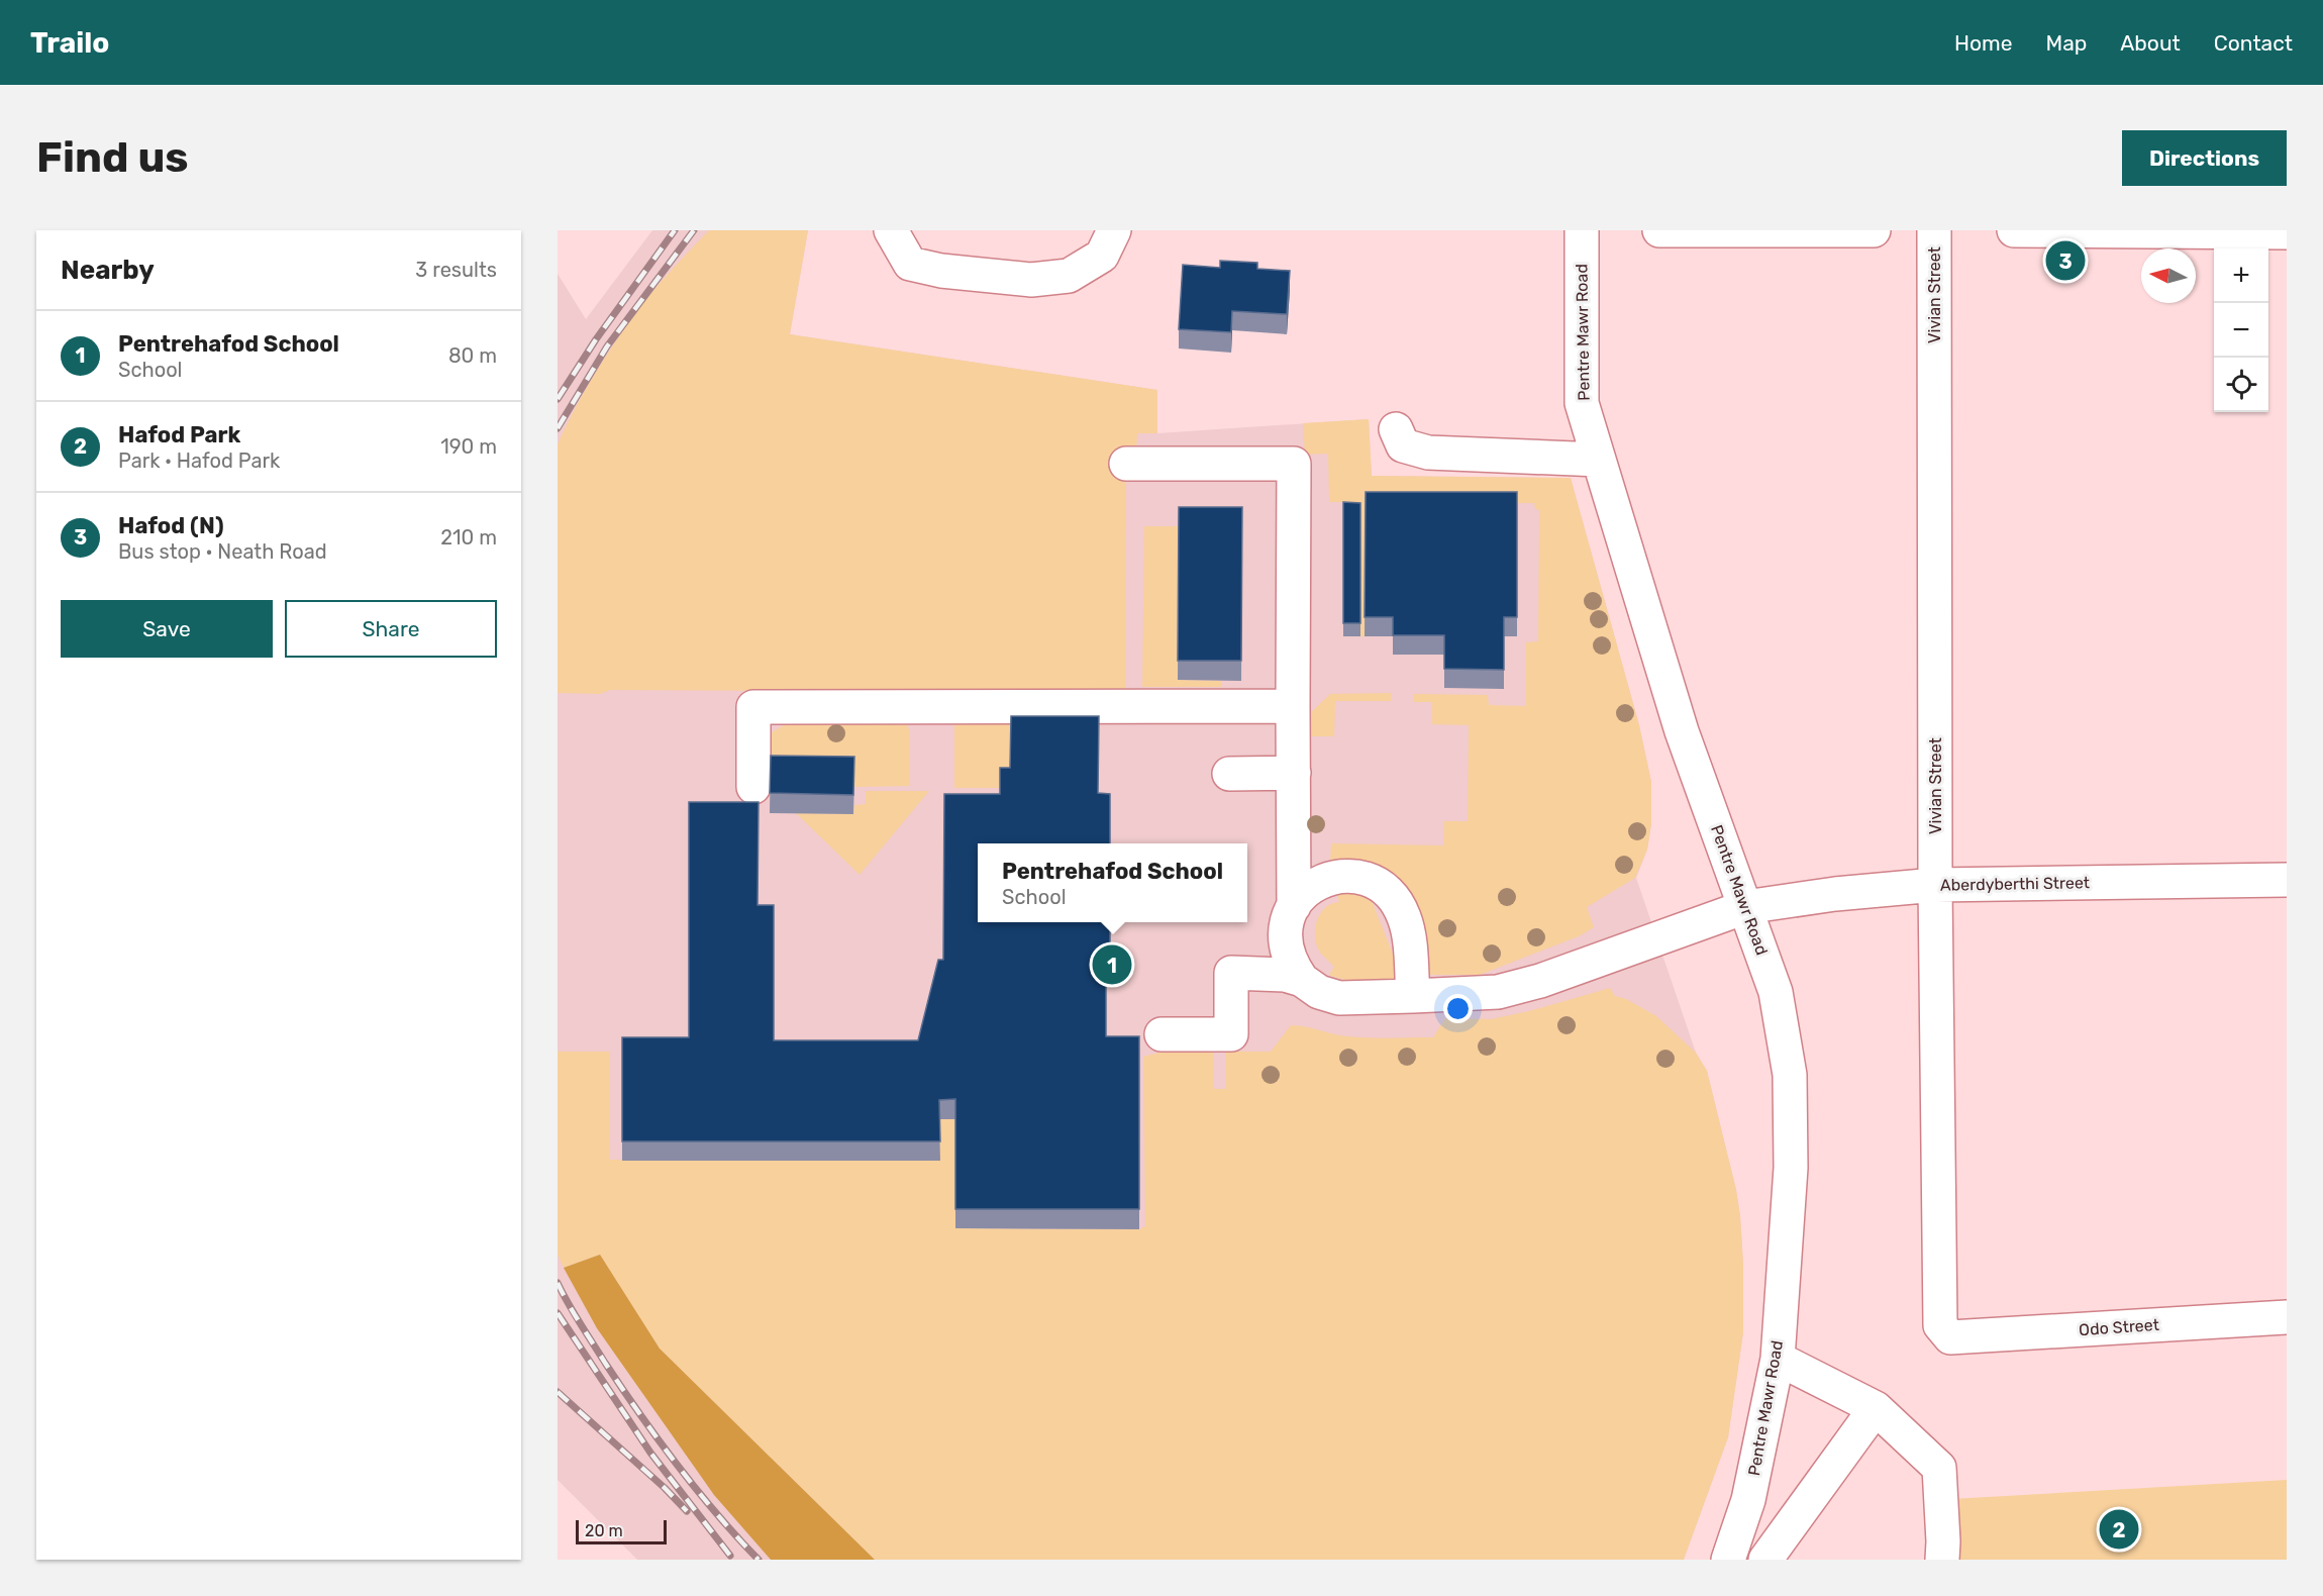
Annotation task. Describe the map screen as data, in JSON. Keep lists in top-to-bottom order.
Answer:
{
  "streets": {
    "street": [
      "Vivian Street",
      "Pentre Mawr Road",
      "Aberdyberthi Street",
      "Odo Street"
    ]
  },
  "crossings": [
    ["Vivian Street", "Aberdyberthi Street"],
    ["Vivian Street", "Odo Street"],
    ["Pentre Mawr Road", "Aberdyberthi Street"]
  ],
  "scale_bar": "20 m",
  "north": "left",
  "page": {
    "header": "Trailo",
    "nav": [
      "Home",
      "Map",
      "About",
      "Contact"
    ],
    "buttons": [
      "Directions",
      ["Save", "Share"]
    ],
    "title": "Find us",
    "heading": ["Nearby", "3 results"],
    "pins": ["3", "1", "2"],
    "map_buttons": ["+", "−"],
    "list": [
      {
        "mark": "1",
        "name": "Pentrehafod School",
        "note": "School",
        "value": "80 m"
      },
      {
        "mark": "2",
        "name": "Hafod Park",
        "note": "Park · Hafod Park",
        "value": "190 m"
      },
      {
        "mark": "3",
        "name": "Hafod (N)",
        "note": "Bus stop · Neath Road",
        "value": "210 m"
      }
    ],
    "popup": ["Pentrehafod School", "School"],
    "scale": "20 m"
  }
}
